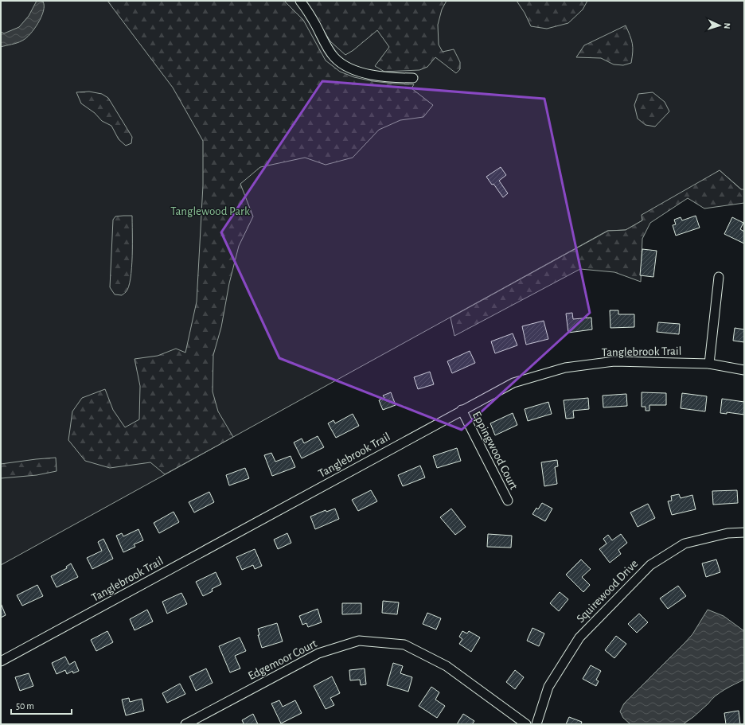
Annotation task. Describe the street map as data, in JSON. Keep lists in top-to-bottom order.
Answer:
{
  "streets": {
    "street": [
      "Tanglebrook Trail",
      "Eppingwood Court",
      "Squirewood Drive",
      "Edgemoor Court"
    ]
  },
  "crossings": [
    ["Tanglebrook Trail", "Eppingwood Court"]
  ],
  "parks": ["Tanglewood Park"],
  "scale_bar": "50 m",
  "north": "right"
}
